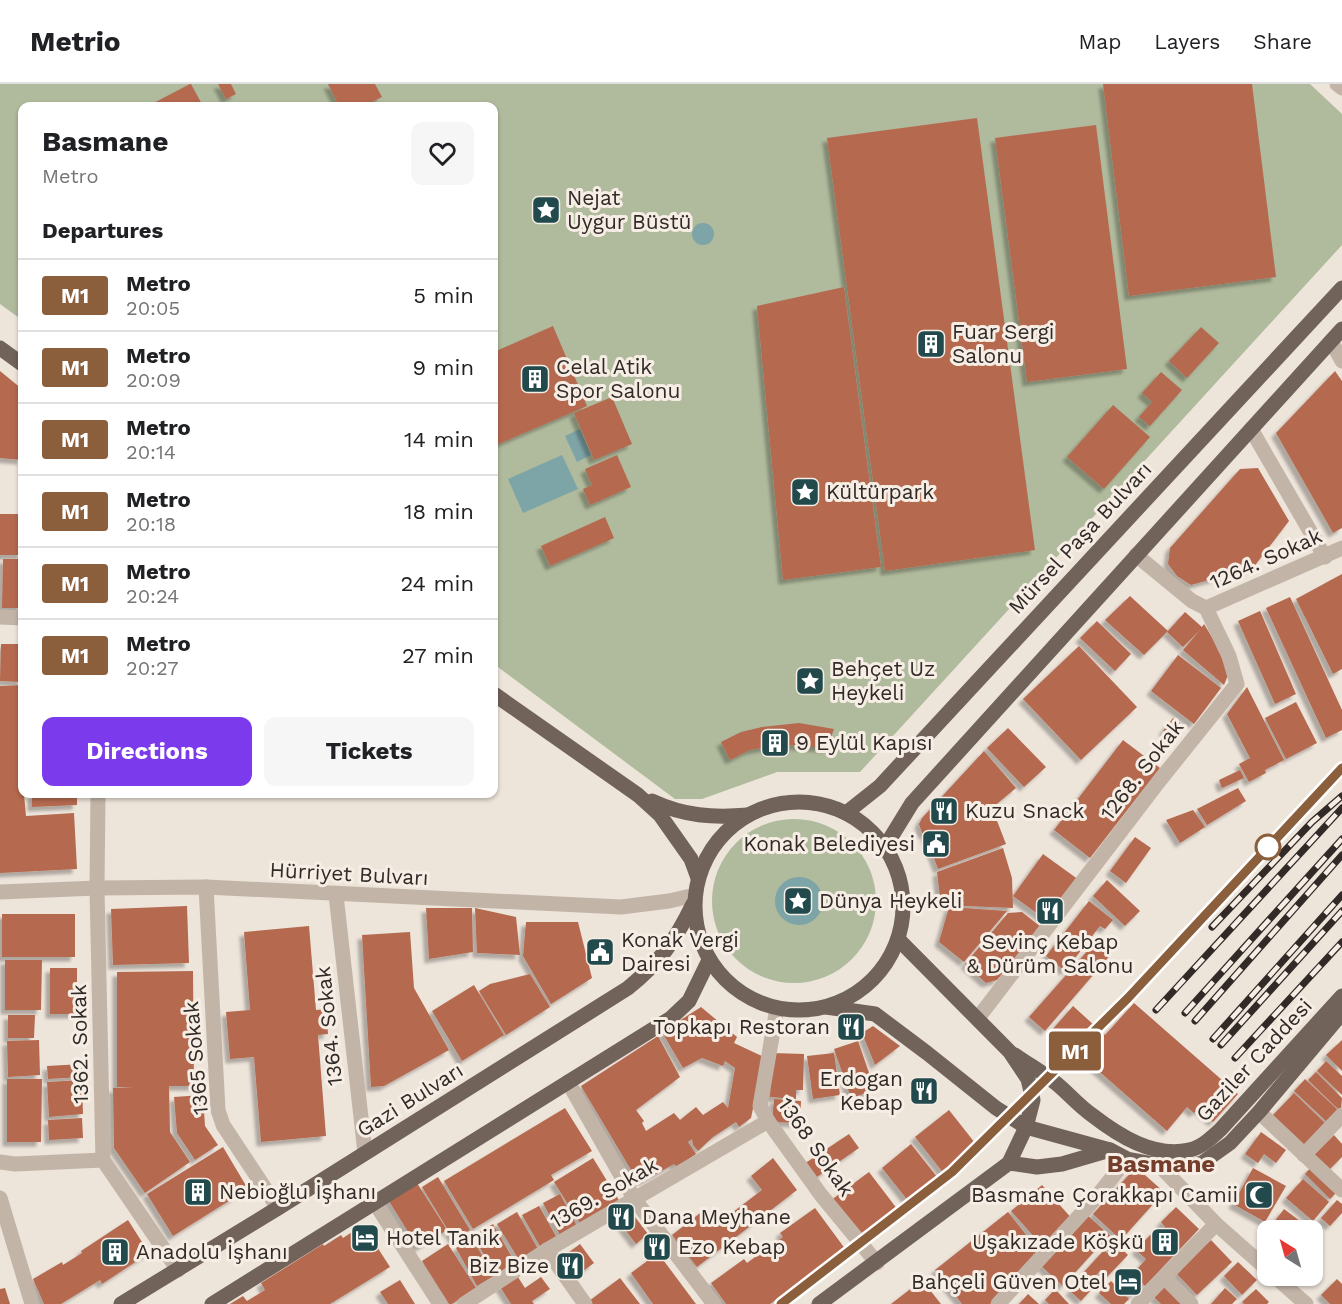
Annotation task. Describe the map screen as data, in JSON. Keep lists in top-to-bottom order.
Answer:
{
  "streets": {
    "main road": ["Mürsel Paşa Bulvarı", "Gaziler Caddesi", "Gazi Bulvarı"],
    "street": [
      "1264. Sokak",
      "1268. Sokak",
      "Hürriyet Bulvarı",
      "1364. Sokak",
      "1362. Sokak",
      "1365 Sokak",
      "1368 Sokak",
      "1369. Sokak"
    ]
  },
  "crossings": [
    ["Mürsel Paşa Bulvarı", "Hürriyet Bulvarı"],
    ["Mürsel Paşa Bulvarı", "Gaziler Caddesi"],
    ["Mürsel Paşa Bulvarı", "Gazi Bulvarı"],
    ["Mürsel Paşa Bulvarı", "1368 Sokak"],
    ["1264. Sokak", "1268. Sokak"],
    ["Hürriyet Bulvarı", "1364. Sokak"],
    ["Hürriyet Bulvarı", "1362. Sokak"],
    ["Hürriyet Bulvarı", "1365 Sokak"],
    ["Hürriyet Bulvarı", "Gaziler Caddesi"],
    ["Hürriyet Bulvarı", "Gazi Bulvarı"],
    ["Hürriyet Bulvarı", "1368 Sokak"],
    ["1364. Sokak", "Gazi Bulvarı"],
    ["1365 Sokak", "Gazi Bulvarı"],
    ["Gaziler Caddesi", "Gazi Bulvarı"],
    ["Gaziler Caddesi", "1368 Sokak"],
    ["Gazi Bulvarı", "1368 Sokak"],
    ["1368 Sokak", "1369. Sokak"]
  ],
  "districts": ["Basmane"],
  "places": {
    "place": [
      "Nejat Uygur Büstü",
      "Kültürpark",
      "Behçet Uz Heykeli",
      "Dünya Heykeli"
    ],
    "building": [
      "Fuar Sergi Salonu",
      "Celal Atik Spor Salonu",
      "9 Eylül Kapısı",
      "Nebioğlu İşhanı",
      "Uşakızade Köşkü",
      "Anadolu İşhanı"
    ],
    "restaurant": [
      "Kuzu Snack",
      "Sevinç Kebap & Dürüm Salonu",
      "Topkapı Restoran",
      "Erdogan Kebap",
      "Dana Meyhane",
      "Ezo Kebap",
      "Biz Bize"
    ],
    "public building": ["Konak Belediyesi", "Konak Vergi Dairesi"],
    "mosque": ["Basmane Çorakkapı Camii"],
    "hotel": ["Hotel Tanik", "Bahçeli Güven Otel"]
  },
  "lines": ["metro line M1"],
  "north": "top left",
  "page": {
    "header": "Metrio",
    "nav": ["Map", "Layers", "Share"],
    "on_map": "M1",
    "heading": [
      ["Basmane", "Metro"],
      "Departures"
    ],
    "list": [
      {
        "mark": "M1",
        "name": "Metro",
        "note": "20:05",
        "value": "5 min"
      },
      {
        "mark": "M1",
        "name": "Metro",
        "note": "20:09",
        "value": "9 min"
      },
      {
        "mark": "M1",
        "name": "Metro",
        "note": "20:14",
        "value": "14 min"
      },
      {
        "mark": "M1",
        "name": "Metro",
        "note": "20:18",
        "value": "18 min"
      },
      {
        "mark": "M1",
        "name": "Metro",
        "note": "20:24",
        "value": "24 min"
      },
      {
        "mark": "M1",
        "name": "Metro",
        "note": "20:27",
        "value": "27 min"
      }
    ],
    "buttons": ["Directions", "Tickets"]
  }
}
